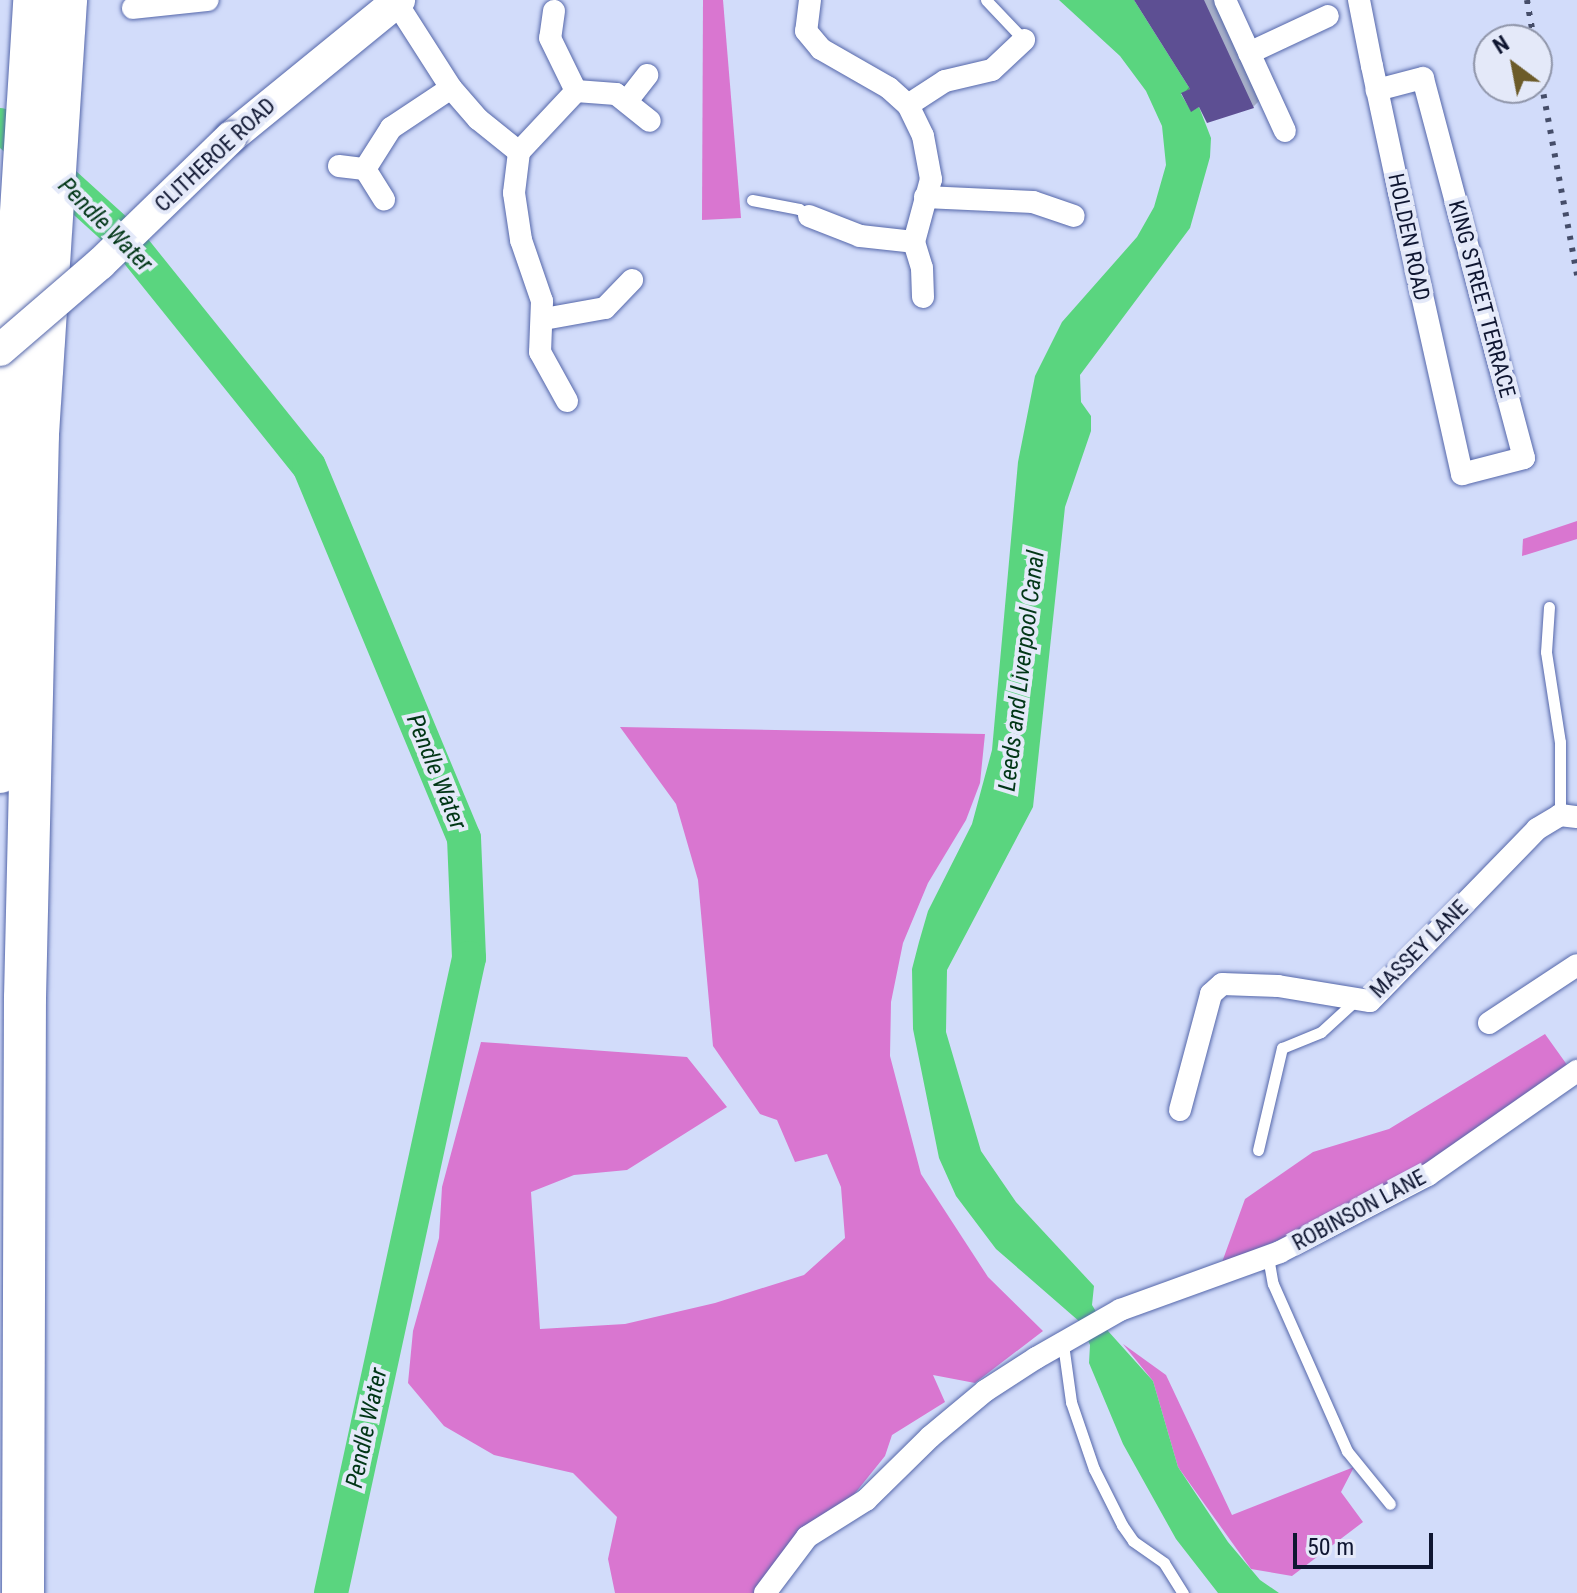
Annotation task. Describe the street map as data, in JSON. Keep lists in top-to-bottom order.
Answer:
{
  "streets": {
    "main road": ["CLITHEROE ROAD"],
    "street": [
      "HOLDEN ROAD",
      "KING STREET TERRACE",
      "MASSEY LANE",
      "ROBINSON LANE"
    ]
  },
  "crossings": [
    ["HOLDEN ROAD", "KING STREET TERRACE"]
  ],
  "water": ["Pendle Water", "Leeds and Liverpool Canal"],
  "scale_bar": "50 m",
  "north": "top left"
}
